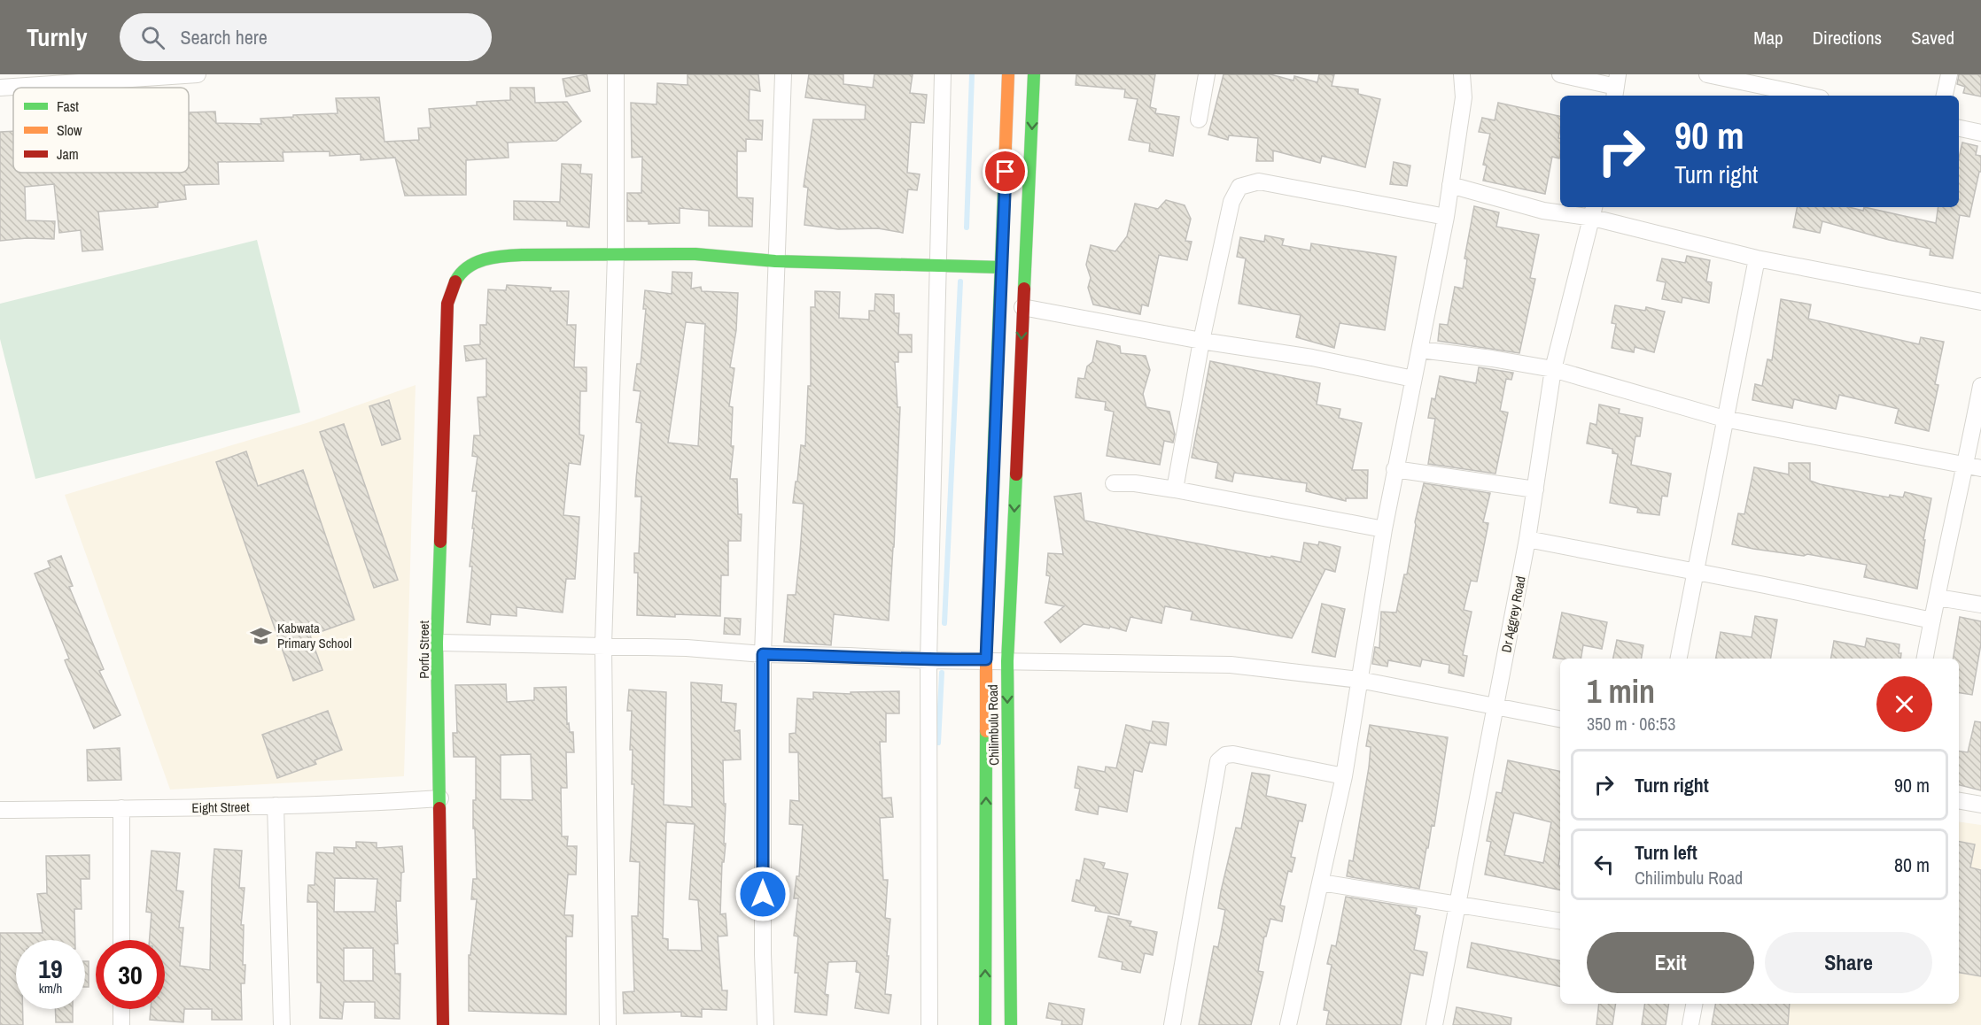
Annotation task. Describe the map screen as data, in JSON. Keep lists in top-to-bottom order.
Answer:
{
  "streets": {
    "main road": ["Porfu Street", "Chilimbulu Road"],
    "street": ["Dr Aggrey Road", "Eight Street"]
  },
  "crossings": [
    ["Porfu Street", "Eight Street"]
  ],
  "places": {
    "school or university": ["Kabwata Primary School"]
  },
  "legend": ["Fast", "Slow", "Jam"],
  "page": {
    "header": "Turnly",
    "search": "Search here",
    "nav": ["Map", "Directions", "Saved"],
    "turn": ["90 m", "Turn right"],
    "heading": ["1 min", "350 m · 06:53"],
    "list": [
      {
        "name": "Turn right",
        "value": "90 m"
      },
      {
        "name": "Turn left",
        "note": "Chilimbulu Road",
        "value": "80 m"
      }
    ],
    "buttons": ["Exit", "Share"],
    "speed": "19 km/h",
    "limit": "30"
  }
}
